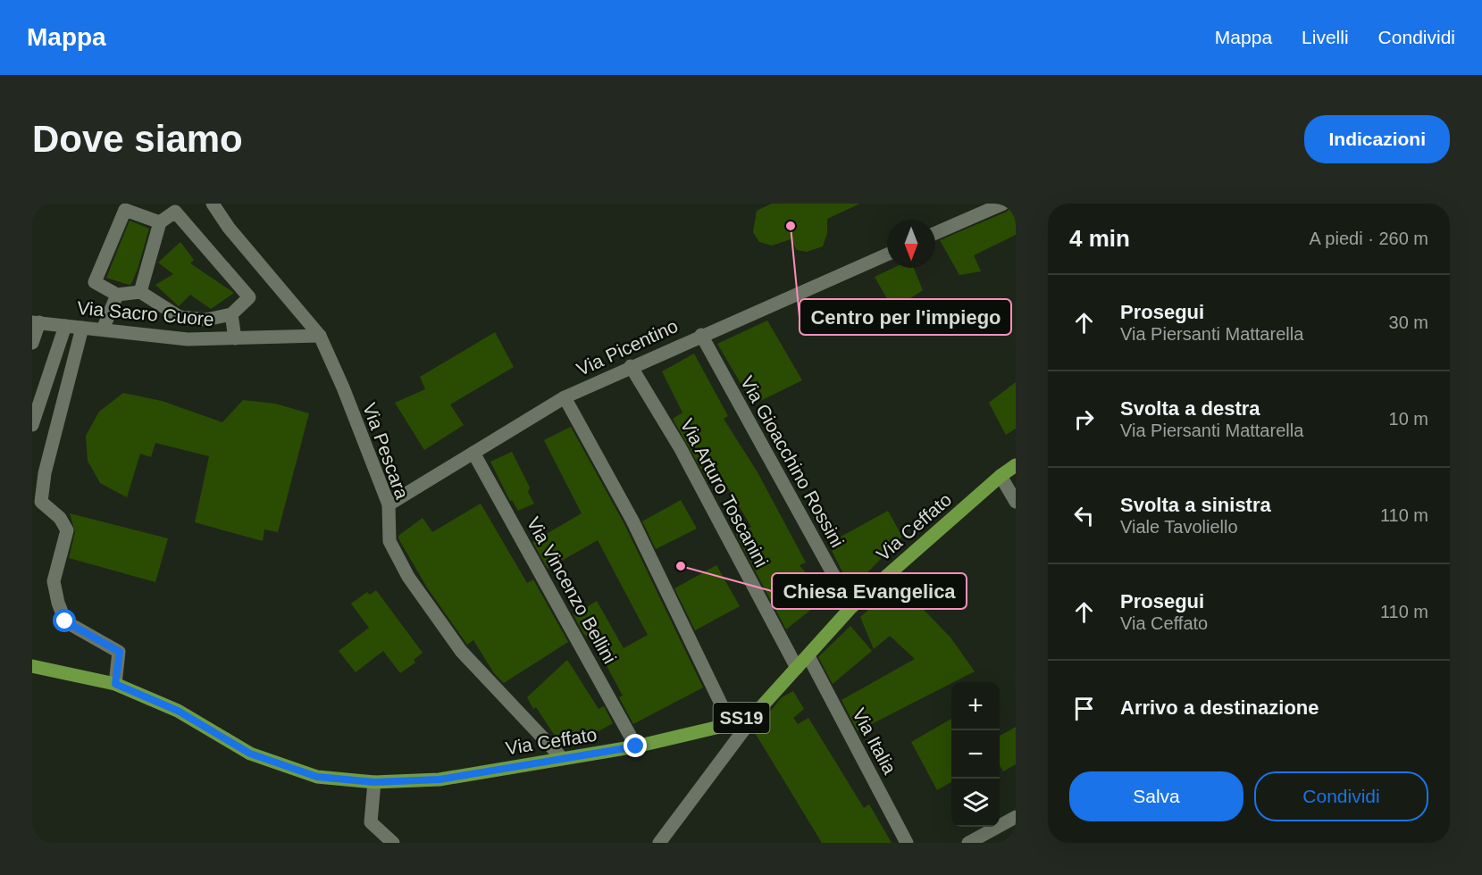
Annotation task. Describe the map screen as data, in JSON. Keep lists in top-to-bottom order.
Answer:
{
  "streets": {
    "main road": ["Via Ceffato", "SS19"],
    "street": [
      "Via Sacro Cuore",
      "Via Picentino",
      "Via Pescara",
      "Via Gioacchino Rossini",
      "Via Arturo Toscanini",
      "Via Vincenzo Bellini",
      "Via Italia"
    ]
  },
  "crossings": [
    ["Via Sacro Cuore", "Via Pescara"],
    ["Via Picentino", "Via Pescara"],
    ["Via Picentino", "Via Gioacchino Rossini"],
    ["Via Picentino", "Via Arturo Toscanini"],
    ["Via Picentino", "Via Vincenzo Bellini"],
    ["Via Pescara", "Via Ceffato"],
    ["Via Gioacchino Rossini", "Via Ceffato"],
    ["Via Arturo Toscanini", "Via Ceffato"],
    ["Via Ceffato", "Via Vincenzo Bellini"],
    ["Via Ceffato", "SS19"],
    ["Via Ceffato", "Via Italia"]
  ],
  "places": ["Centro per l'impiego", "Chiesa Evangelica"],
  "north": "bottom",
  "page": {
    "header": "Mappa",
    "nav": ["Mappa", "Livelli", "Condividi"],
    "buttons": [
      "Indicazioni",
      ["Salva", "Condividi"]
    ],
    "title": "Dove siamo",
    "heading": ["4 min", "A piedi · 260 m"],
    "list": [
      ["Prosegui", "Via Piersanti Mattarella", "30 m"],
      ["Svolta a destra", "Via Piersanti Mattarella", "10 m"],
      ["Svolta a sinistra", "Viale Tavoliello", "110 m"],
      ["Prosegui", "Via Ceffato", "110 m"],
      "Arrivo a destinazione"
    ],
    "map_buttons": ["+", "−"]
  }
}
